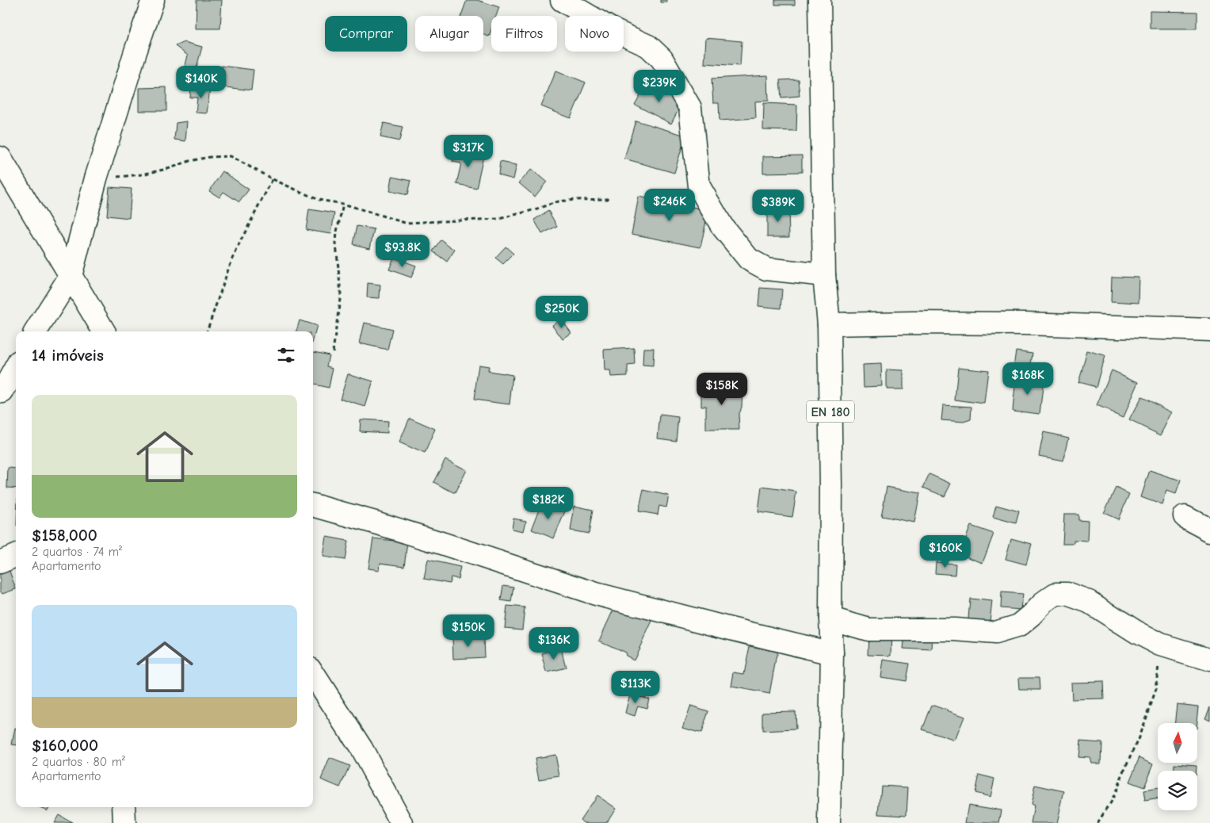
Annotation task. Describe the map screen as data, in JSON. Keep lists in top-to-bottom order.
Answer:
{
  "streets": {
    "street": ["EN 180"]
  },
  "north": "top",
  "page": {
    "chip": [
      "Comprar",
      "Alugar",
      "Filtros",
      "Novo"
    ],
    "price": [
      "$140K",
      "$239K",
      "$317K",
      "$246K",
      "$389K",
      "$93.8K",
      "$250K",
      "$168K",
      "$158K",
      "$182K",
      "$160K",
      "$150K",
      "$136K",
      "$113K"
    ],
    "heading": "14 imóveis",
    "list": [
      {
        "name": "$158,000",
        "note": "2 quartos · 74 m² · Apartamento"
      },
      {
        "name": "$160,000",
        "note": "2 quartos · 80 m² · Apartamento"
      }
    ]
  }
}
